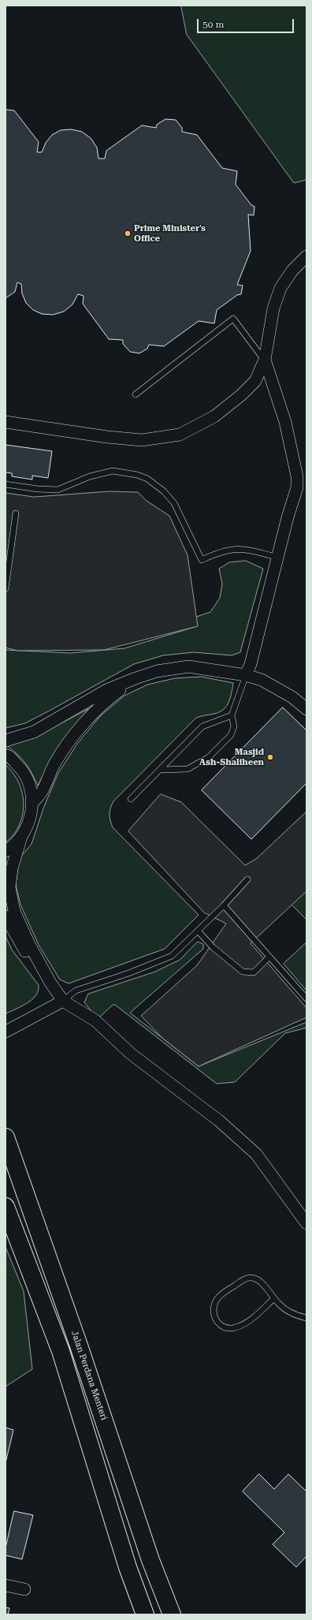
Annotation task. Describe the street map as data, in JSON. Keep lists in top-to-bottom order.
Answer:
{
  "streets": {
    "main road": ["Jalan Perdana Menteri"]
  },
  "places": ["Prime Minister's Office", "Masjid Ash-Shaliheen"],
  "scale_bar": "50 m"
}
